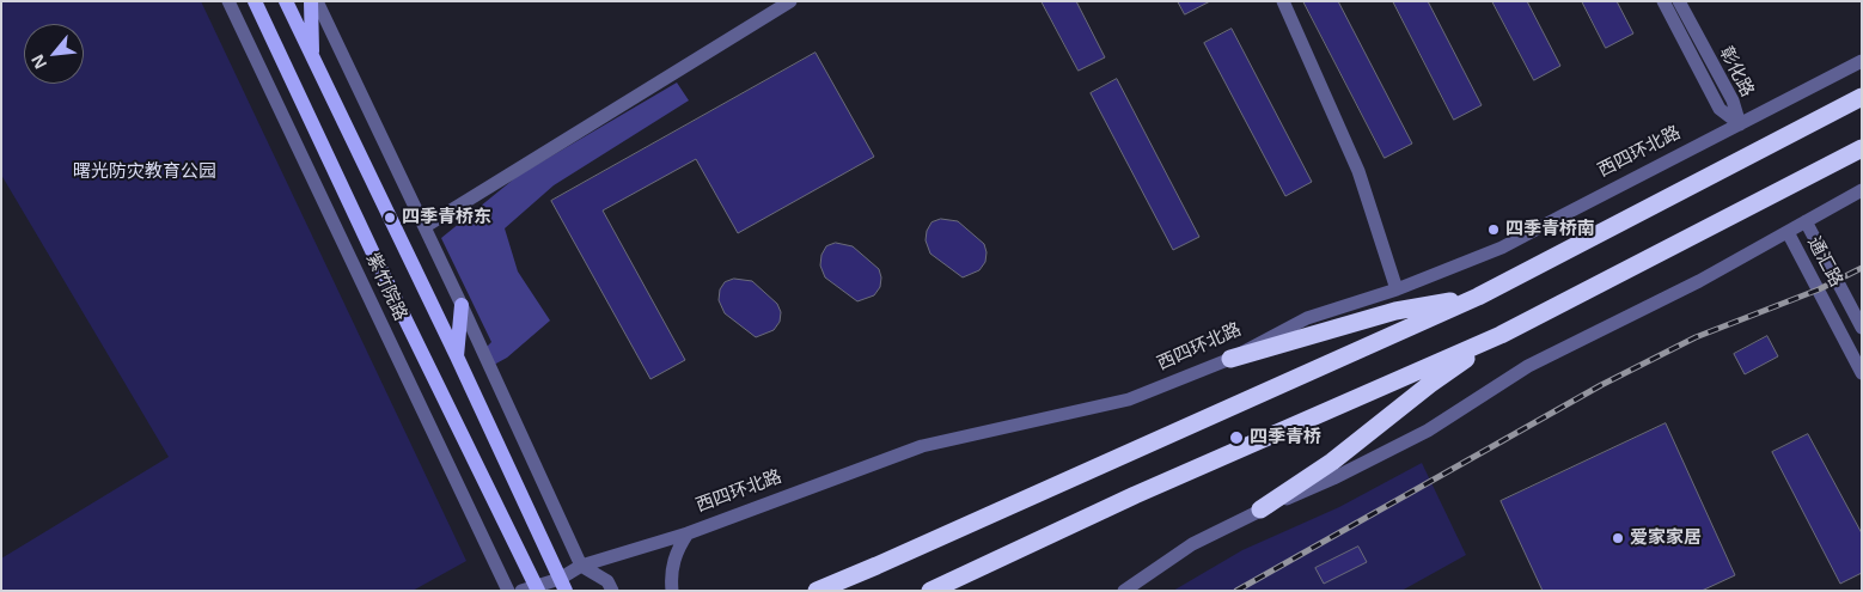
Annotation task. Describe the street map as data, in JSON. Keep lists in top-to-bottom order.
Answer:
{
  "streets": {
    "main road": ["紫竹院路"],
    "street": ["彰化路", "西四环北路", "通汇路"]
  },
  "crossings": [
    ["彰化路", "西四环北路"],
    ["西四环北路", "紫竹院路"]
  ],
  "parks": ["曙光防灾教育公园"],
  "places": [
    "四季青桥东",
    "四季青桥南",
    "四季青桥",
    "爱家家居"
  ],
  "north": "bottom left"
}
